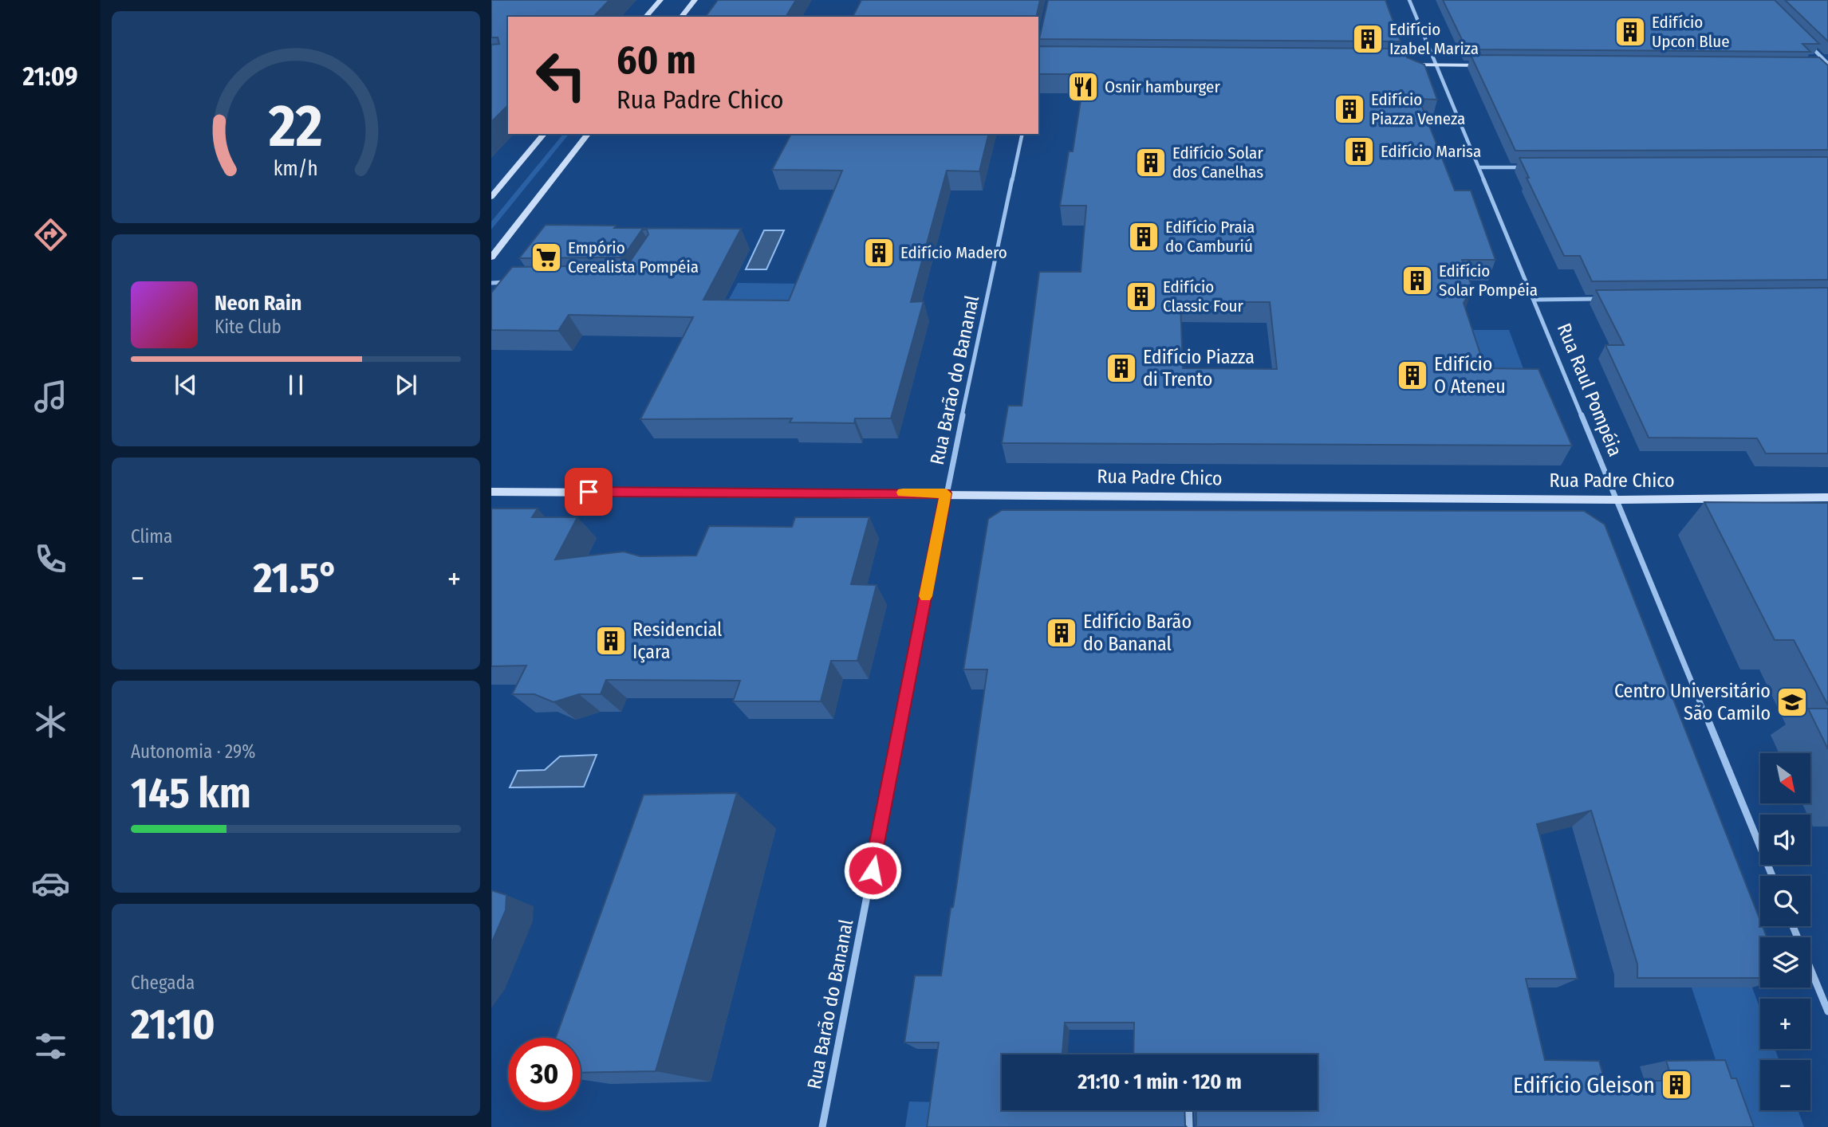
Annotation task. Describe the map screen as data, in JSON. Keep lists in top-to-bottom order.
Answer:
{
  "streets": {
    "street": ["Rua Barão do Bananal", "Rua Raul Pompéia", "Rua Padre Chico"]
  },
  "crossings": [
    ["Rua Barão do Bananal", "Rua Padre Chico"],
    ["Rua Raul Pompéia", "Rua Padre Chico"]
  ],
  "places": {
    "building": [
      "Edifício Upcon Blue",
      "Edifício Izabel Mariza",
      "Edifício Piazza Veneza",
      "Edifício Marisa",
      "Edifício Solar dos Canelhas",
      "Edifício Praia do Camburiú",
      "Edifício Madero",
      "Edifício Solar Pompéia",
      "Edifício Classic Four",
      "Edifício Piazza di Trento",
      "Edifício O Ateneu",
      "Edifício Barão do Bananal",
      "Residencial Içara",
      "Edifício Gleison"
    ],
    "restaurant": ["Osnir hamburger"],
    "supermarket": ["Empório Cerealista Pompéia"],
    "school or university": ["Centro Universitário São Camilo"]
  },
  "north": "bottom right",
  "page": {
    "tabs": "21:09",
    "turn": ["60 m", "Rua Padre Chico"],
    "song": ["Neon Rain", "Kite Club"],
    "tile": [
      "Clima",
      ["Autonomia · 29%", "145 km"],
      ["Chegada", "21:10"]
    ],
    "heat": ["−", "21.5°", "+"],
    "map_buttons": ["+", "−"],
    "limit": "30",
    "trip": "21:10 · 1 min · 120 m",
    "gauge": ["22", "km/h"]
  }
}
